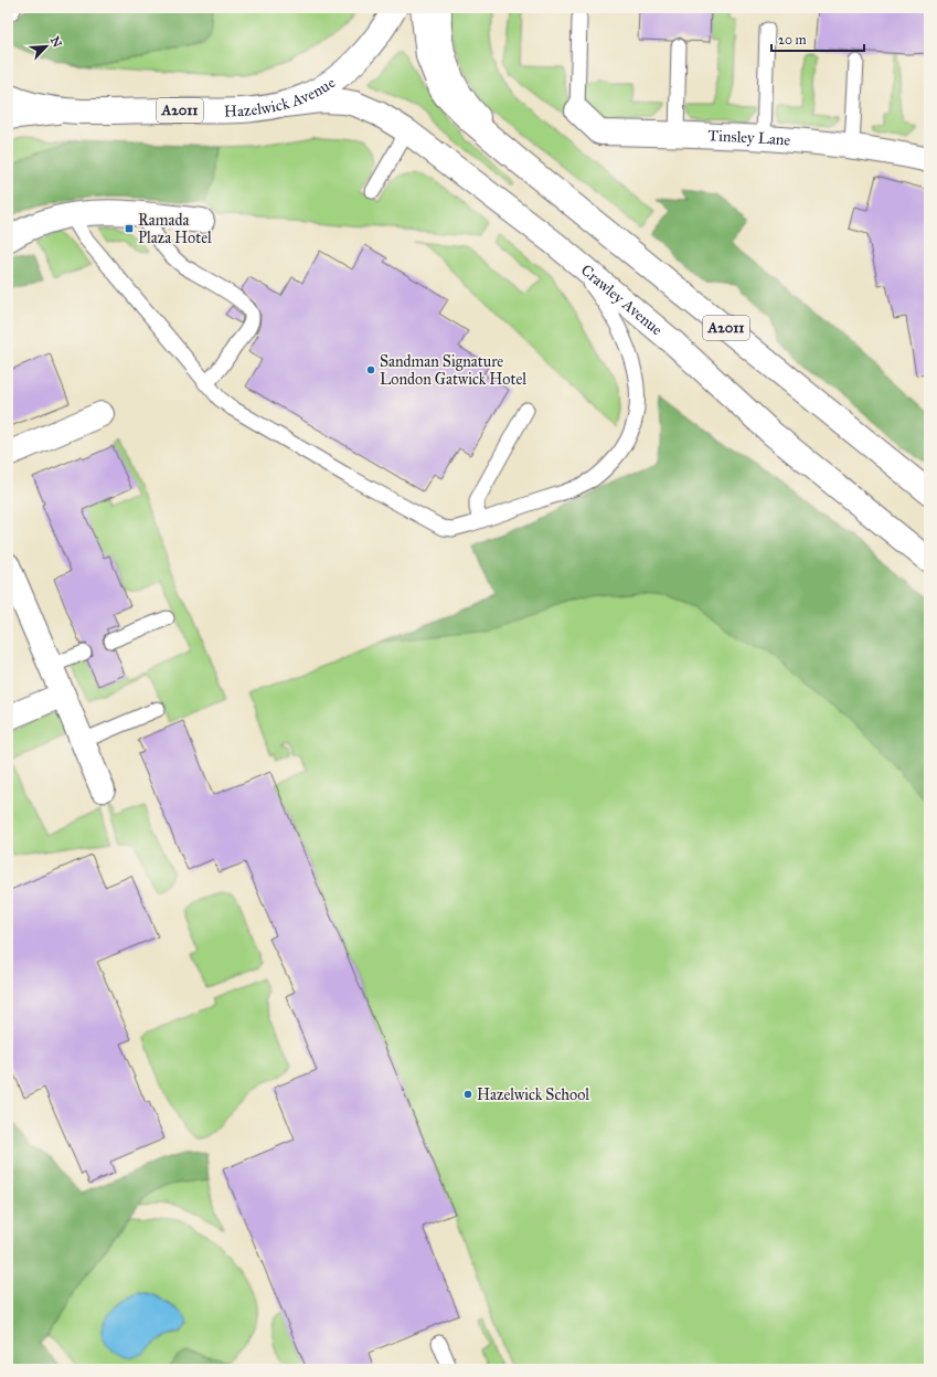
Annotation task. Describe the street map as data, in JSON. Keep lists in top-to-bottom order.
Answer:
{
  "streets": {
    "main road": [
      "Hazelwick Avenue",
      "A2011",
      "Tinsley Lane",
      "Crawley Avenue"
    ]
  },
  "crossings": [
    ["Hazelwick Avenue", "Crawley Avenue"]
  ],
  "places": {
    "transit": ["Ramada Plaza Hotel"],
    "other": ["Sandman Signature London Gatwick Hotel", "Hazelwick School"]
  },
  "scale_bar": "20 m",
  "north": "top right"
}
